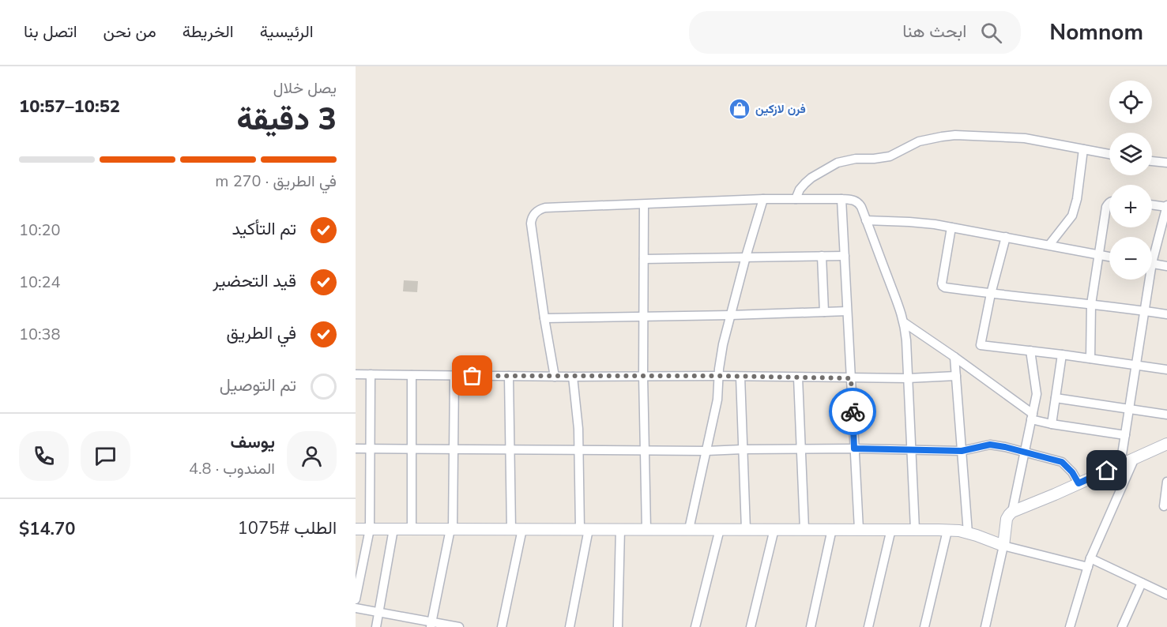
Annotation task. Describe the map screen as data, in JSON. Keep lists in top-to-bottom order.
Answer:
{
  "places": {
    "shop": ["فرن لازكين"]
  },
  "page": {
    "header": "Nomnom",
    "search": "ابحث هنا",
    "nav": [
      "الرئيسية",
      "الخريطة",
      "من نحن",
      "اتصل بنا"
    ],
    "heading": ["3 دقيقة", "يصل خلال", "10:52–10:57"],
    "panel": [
      "يوسف",
      "المندوب · 4.8",
      "الطلب #1075",
      "$14.70"
    ],
    "map_buttons": ["+", "−"],
    "bar": "في الطريق · 270 m",
    "list": [
      ["تم التأكيد", "10:20"],
      ["قيد التحضير", "10:24"],
      ["في الطريق", "10:38"],
      "تم التوصيل"
    ]
  }
}
